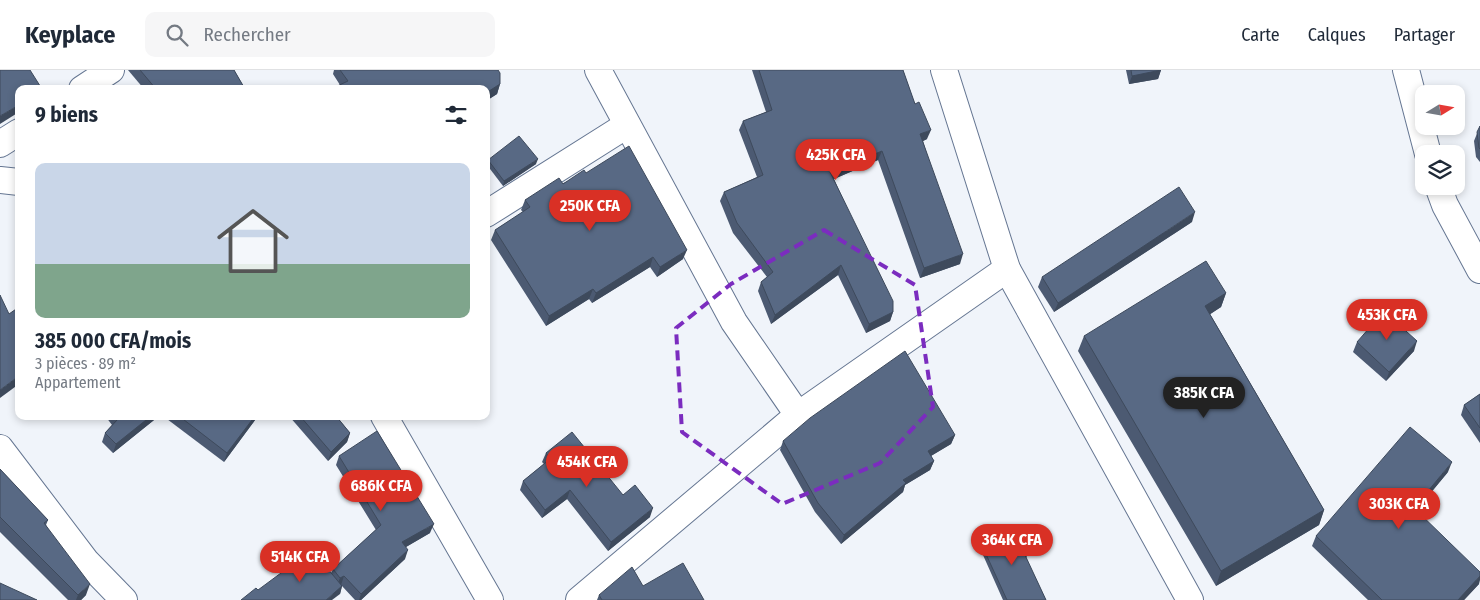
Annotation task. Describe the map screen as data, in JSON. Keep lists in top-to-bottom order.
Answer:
{
  "north": "right",
  "page": {
    "header": "Keyplace",
    "search": "Rechercher",
    "nav": ["Carte", "Calques", "Partager"],
    "heading": "9 biens",
    "price": [
      "425K CFA",
      "250K CFA",
      "453K CFA",
      "385K CFA",
      "454K CFA",
      "686K CFA",
      "303K CFA",
      "364K CFA",
      "514K CFA"
    ],
    "list": [
      {
        "name": "385 000 CFA/mois",
        "note": "3 pièces · 89 m² · Appartement"
      }
    ]
  }
}
